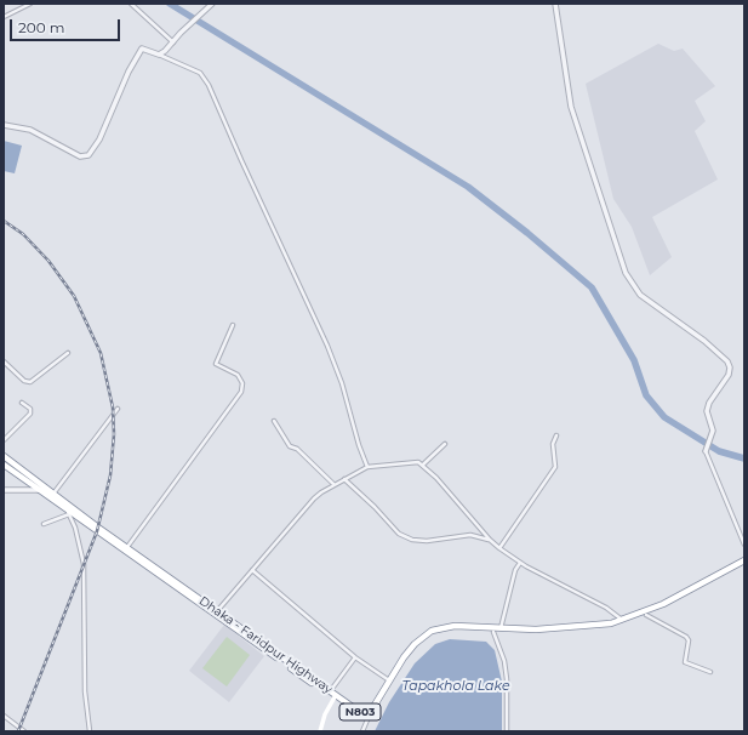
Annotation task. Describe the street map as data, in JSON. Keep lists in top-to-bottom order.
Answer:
{
  "streets": {
    "highway": ["Dhaka - Faridpur Highway", "N803"]
  },
  "water": ["Tapakhola Lake"],
  "scale_bar": "200 m"
}
